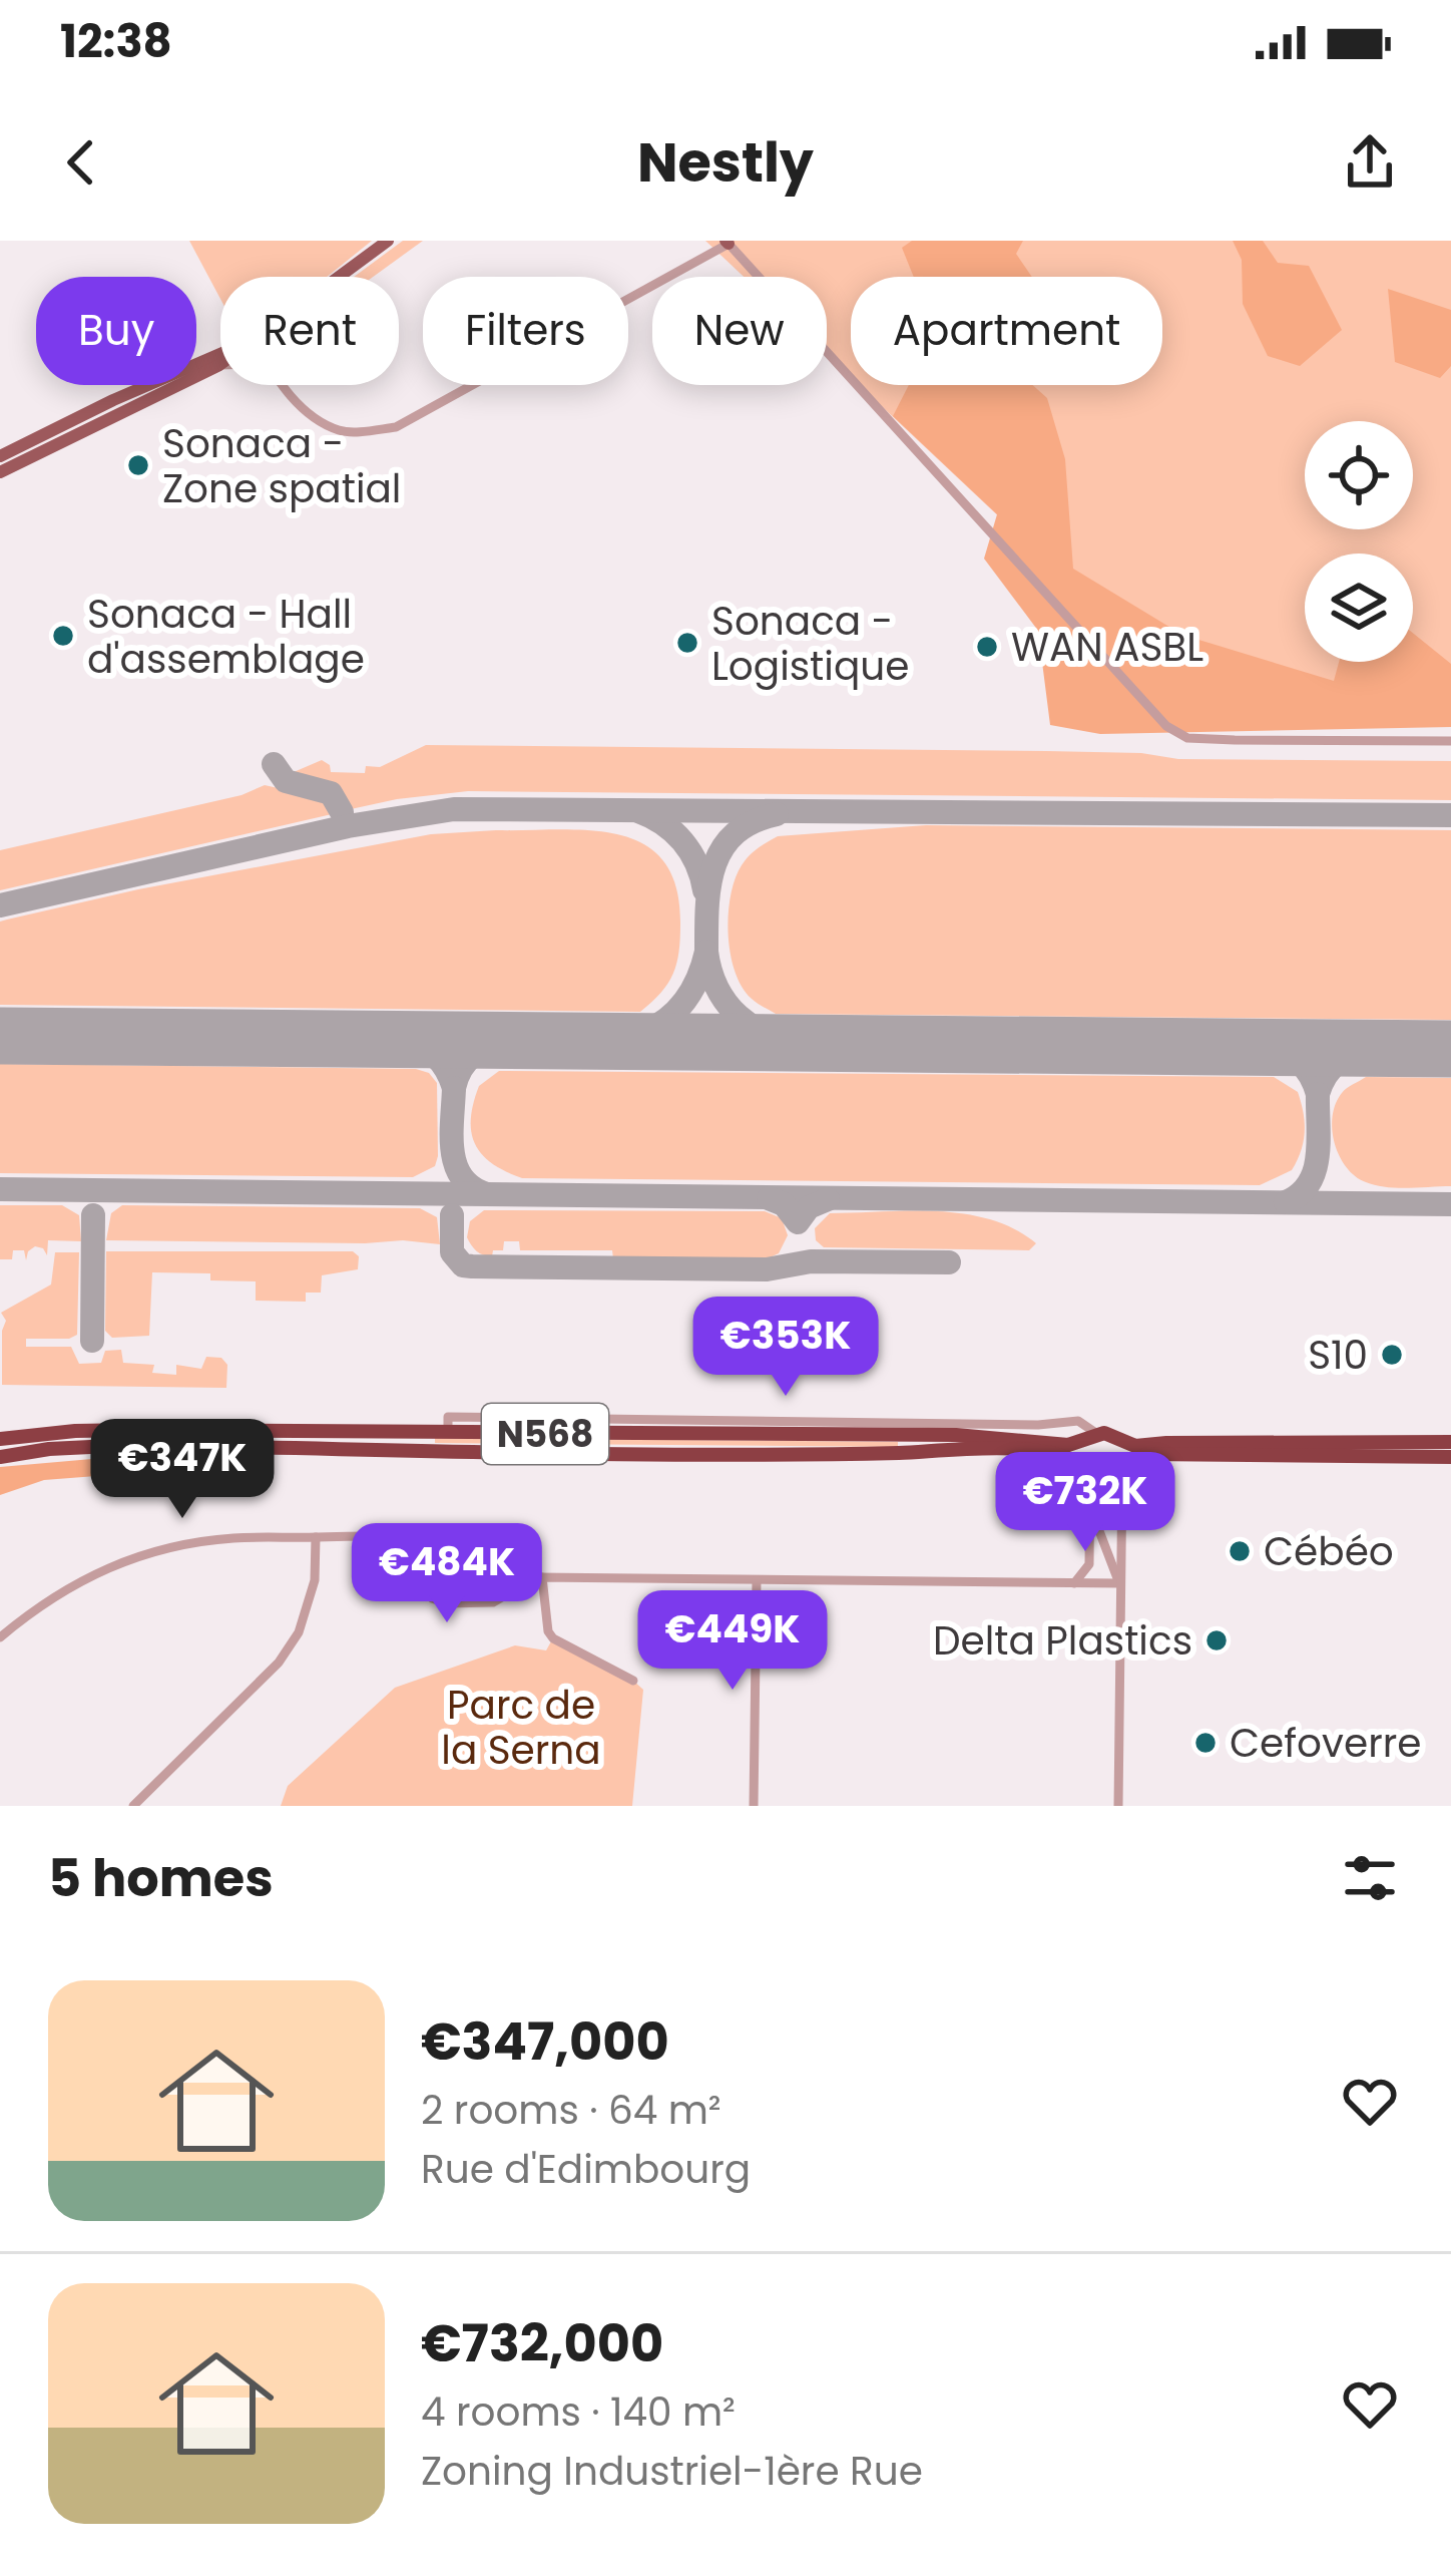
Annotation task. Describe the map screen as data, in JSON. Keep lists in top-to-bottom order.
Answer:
{
  "streets": {
    "highway": ["N568"]
  },
  "parks": ["Parc de la Serna"],
  "places": [
    "Sonaca - Zone spatial",
    "Sonaca - Hall d'assemblage",
    "Sonaca - Logistique",
    "WAN ASBL",
    "S10",
    "Cébéo",
    "Delta Plastics",
    "Cefoverre"
  ],
  "page": {
    "status": "12:38",
    "header": "Nestly",
    "chip": [
      "Buy",
      "Rent",
      "Filters",
      "New",
      "Apartment"
    ],
    "price": [
      "€353K",
      "€347K",
      "€732K",
      "€484K",
      "€449K"
    ],
    "heading": "5 homes",
    "list": [
      {
        "name": "€347,000",
        "note": "2 rooms · 64 m² · Rue d'Edimbourg"
      },
      {
        "name": "€732,000",
        "note": "4 rooms · 140 m² · Zoning Industriel-1ère Rue"
      }
    ]
  }
}
